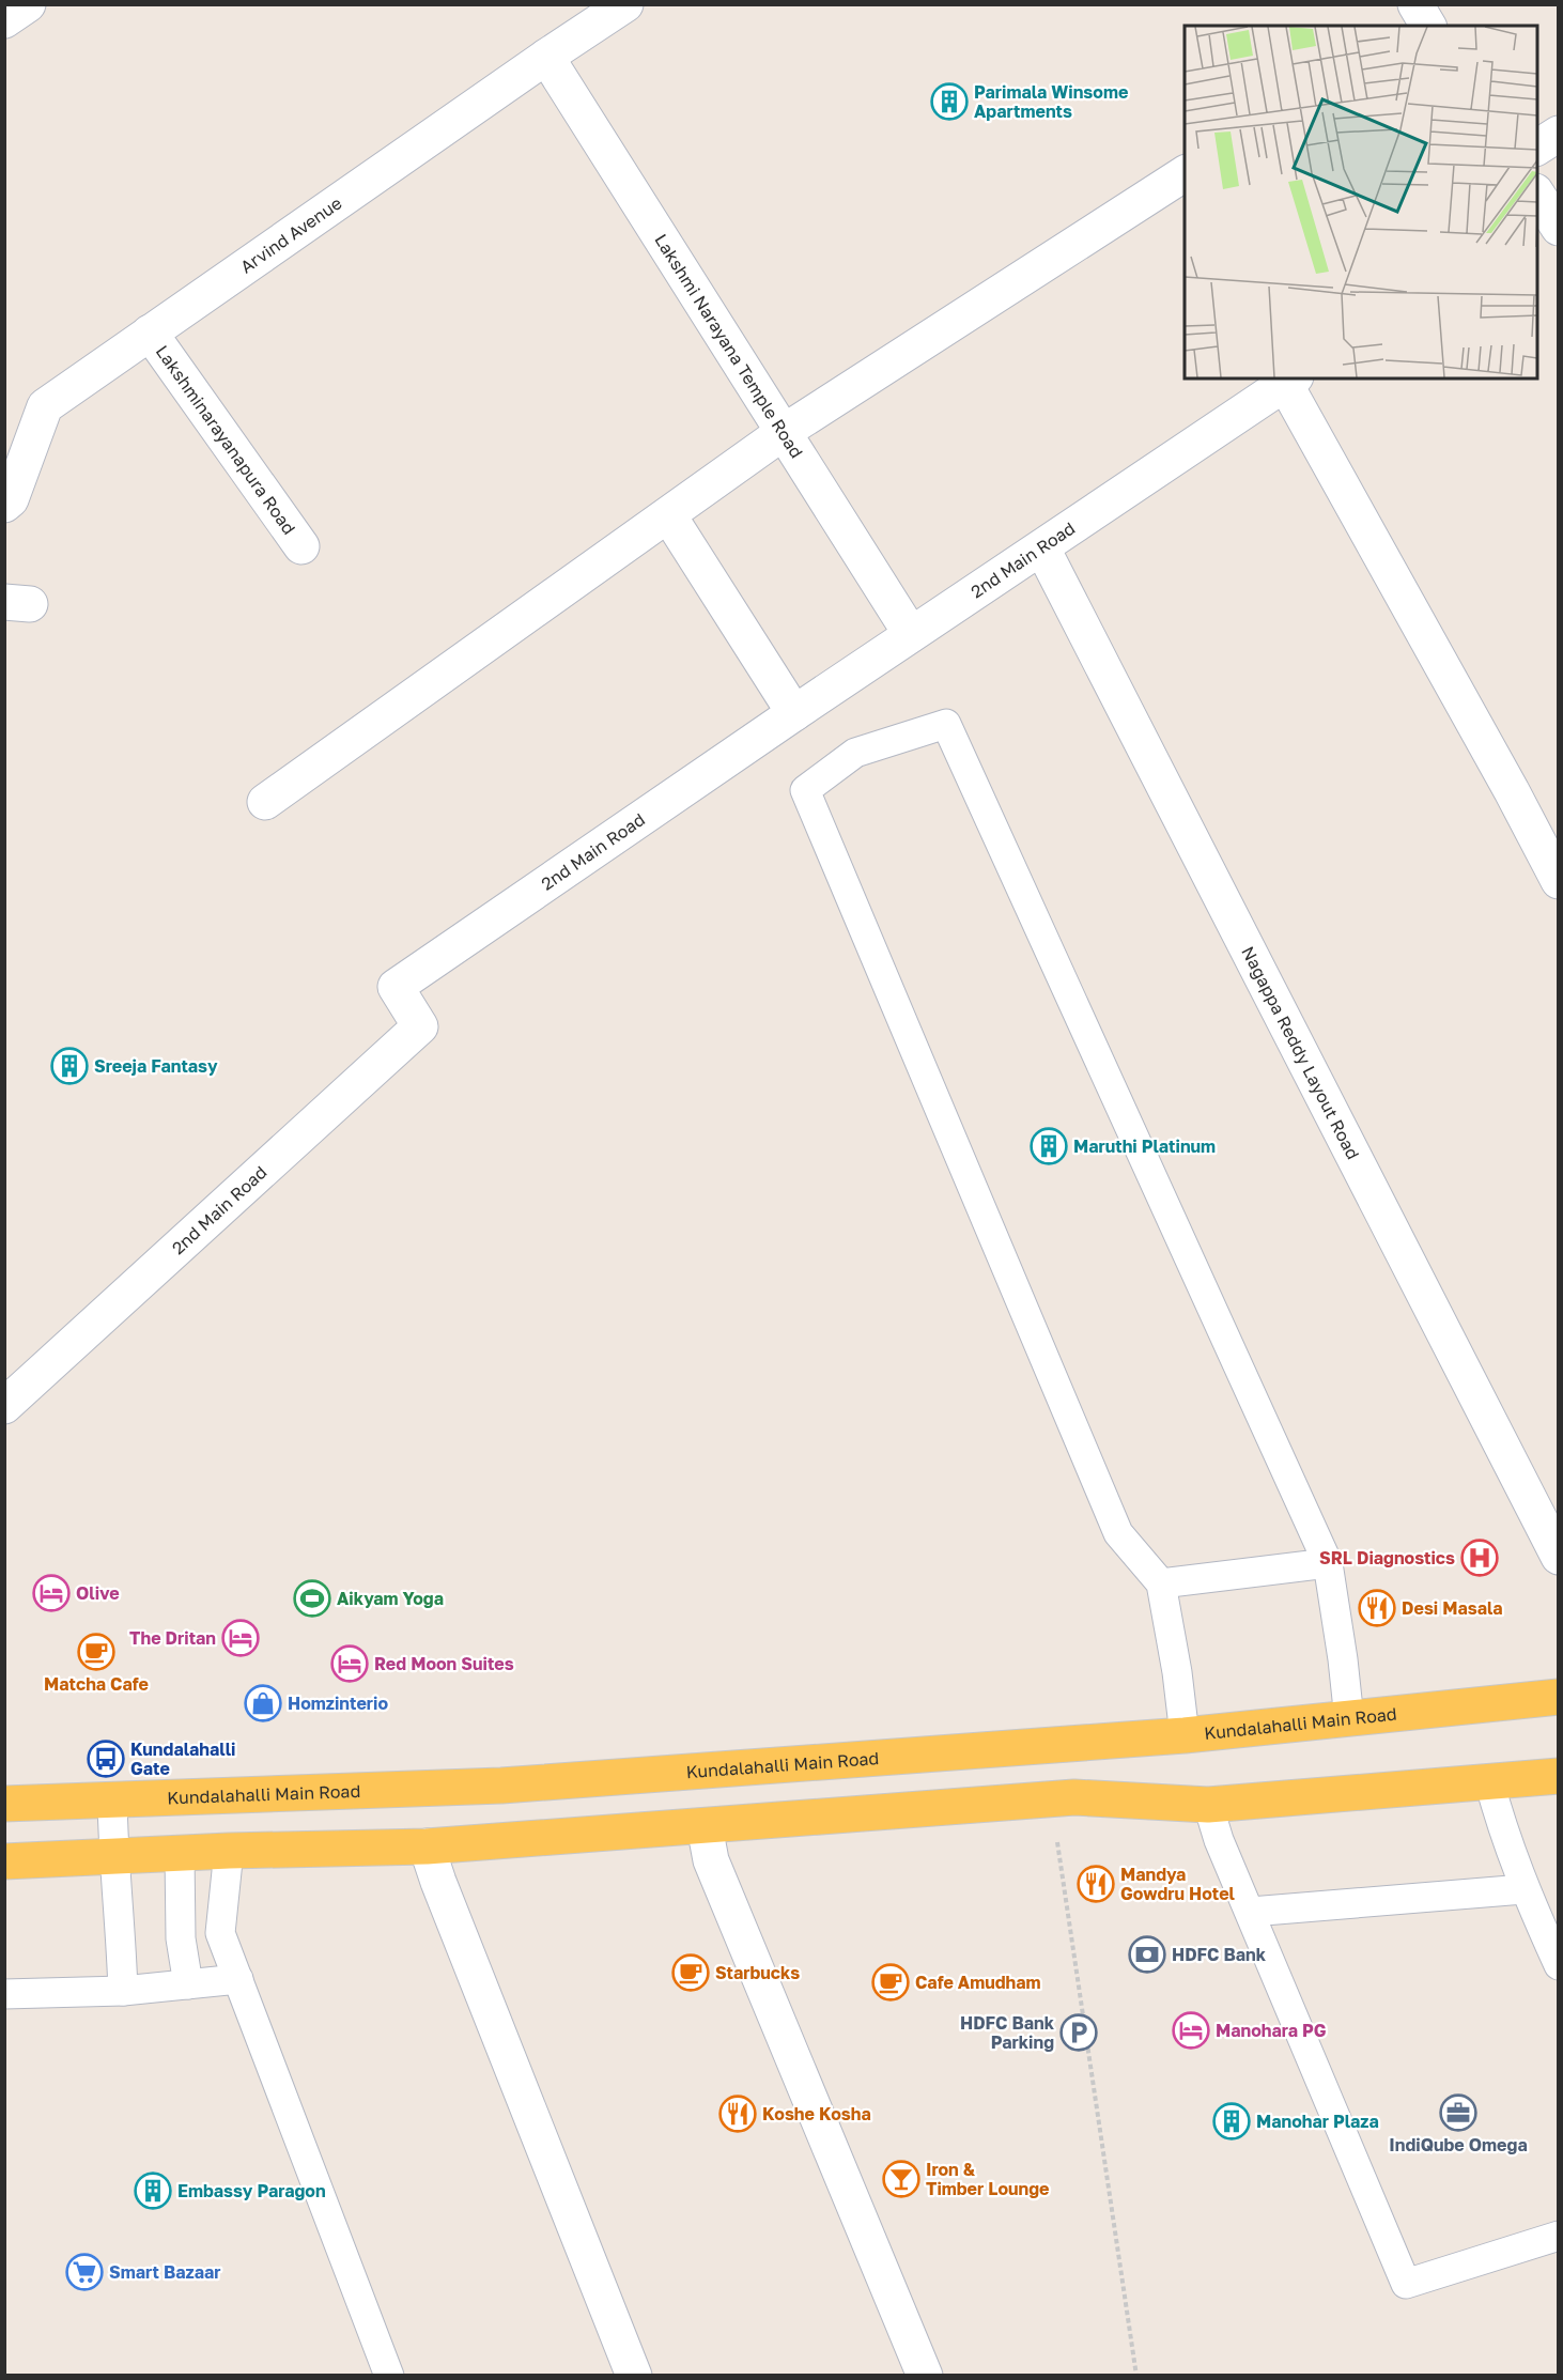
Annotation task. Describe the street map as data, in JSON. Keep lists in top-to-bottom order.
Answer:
{
  "streets": {
    "main road": ["Kundalahalli Main Road"],
    "street": [
      "Arvind Avenue",
      "Lakshmi Narayana Temple Road",
      "Lakshminarayanapura Road",
      "2nd Main Road",
      "Nagappa Reddy Layout Road"
    ]
  },
  "crossings": [
    ["Arvind Avenue", "Lakshmi Narayana Temple Road"],
    ["Arvind Avenue", "Lakshminarayanapura Road"],
    ["Lakshmi Narayana Temple Road", "2nd Main Road"],
    ["2nd Main Road", "Nagappa Reddy Layout Road"]
  ],
  "places": {
    "building": [
      "Parimala Winsome Apartments",
      "Sreeja Fantasy",
      "Maruthi Platinum",
      "Manohar Plaza",
      "Embassy Paragon"
    ],
    "hospital": ["SRL Diagnostics"],
    "hotel": [
      "Olive",
      "The Dritan",
      "Red Moon Suites",
      "Manohara PG"
    ],
    "sports": ["Aikyam Yoga"],
    "restaurant": ["Desi Masala", "Mandya Gowdru Hotel", "Koshe Kosha"],
    "cafe": ["Matcha Cafe", "Starbucks", "Cafe Amudham"],
    "shop": ["Homzinterio"],
    "bus stop": ["Kundalahalli Gate"],
    "bank": ["HDFC Bank"],
    "parking": ["HDFC Bank Parking"],
    "office": ["IndiQube Omega"],
    "bar": ["Iron & Timber Lounge"],
    "supermarket": ["Smart Bazaar"]
  }
}
